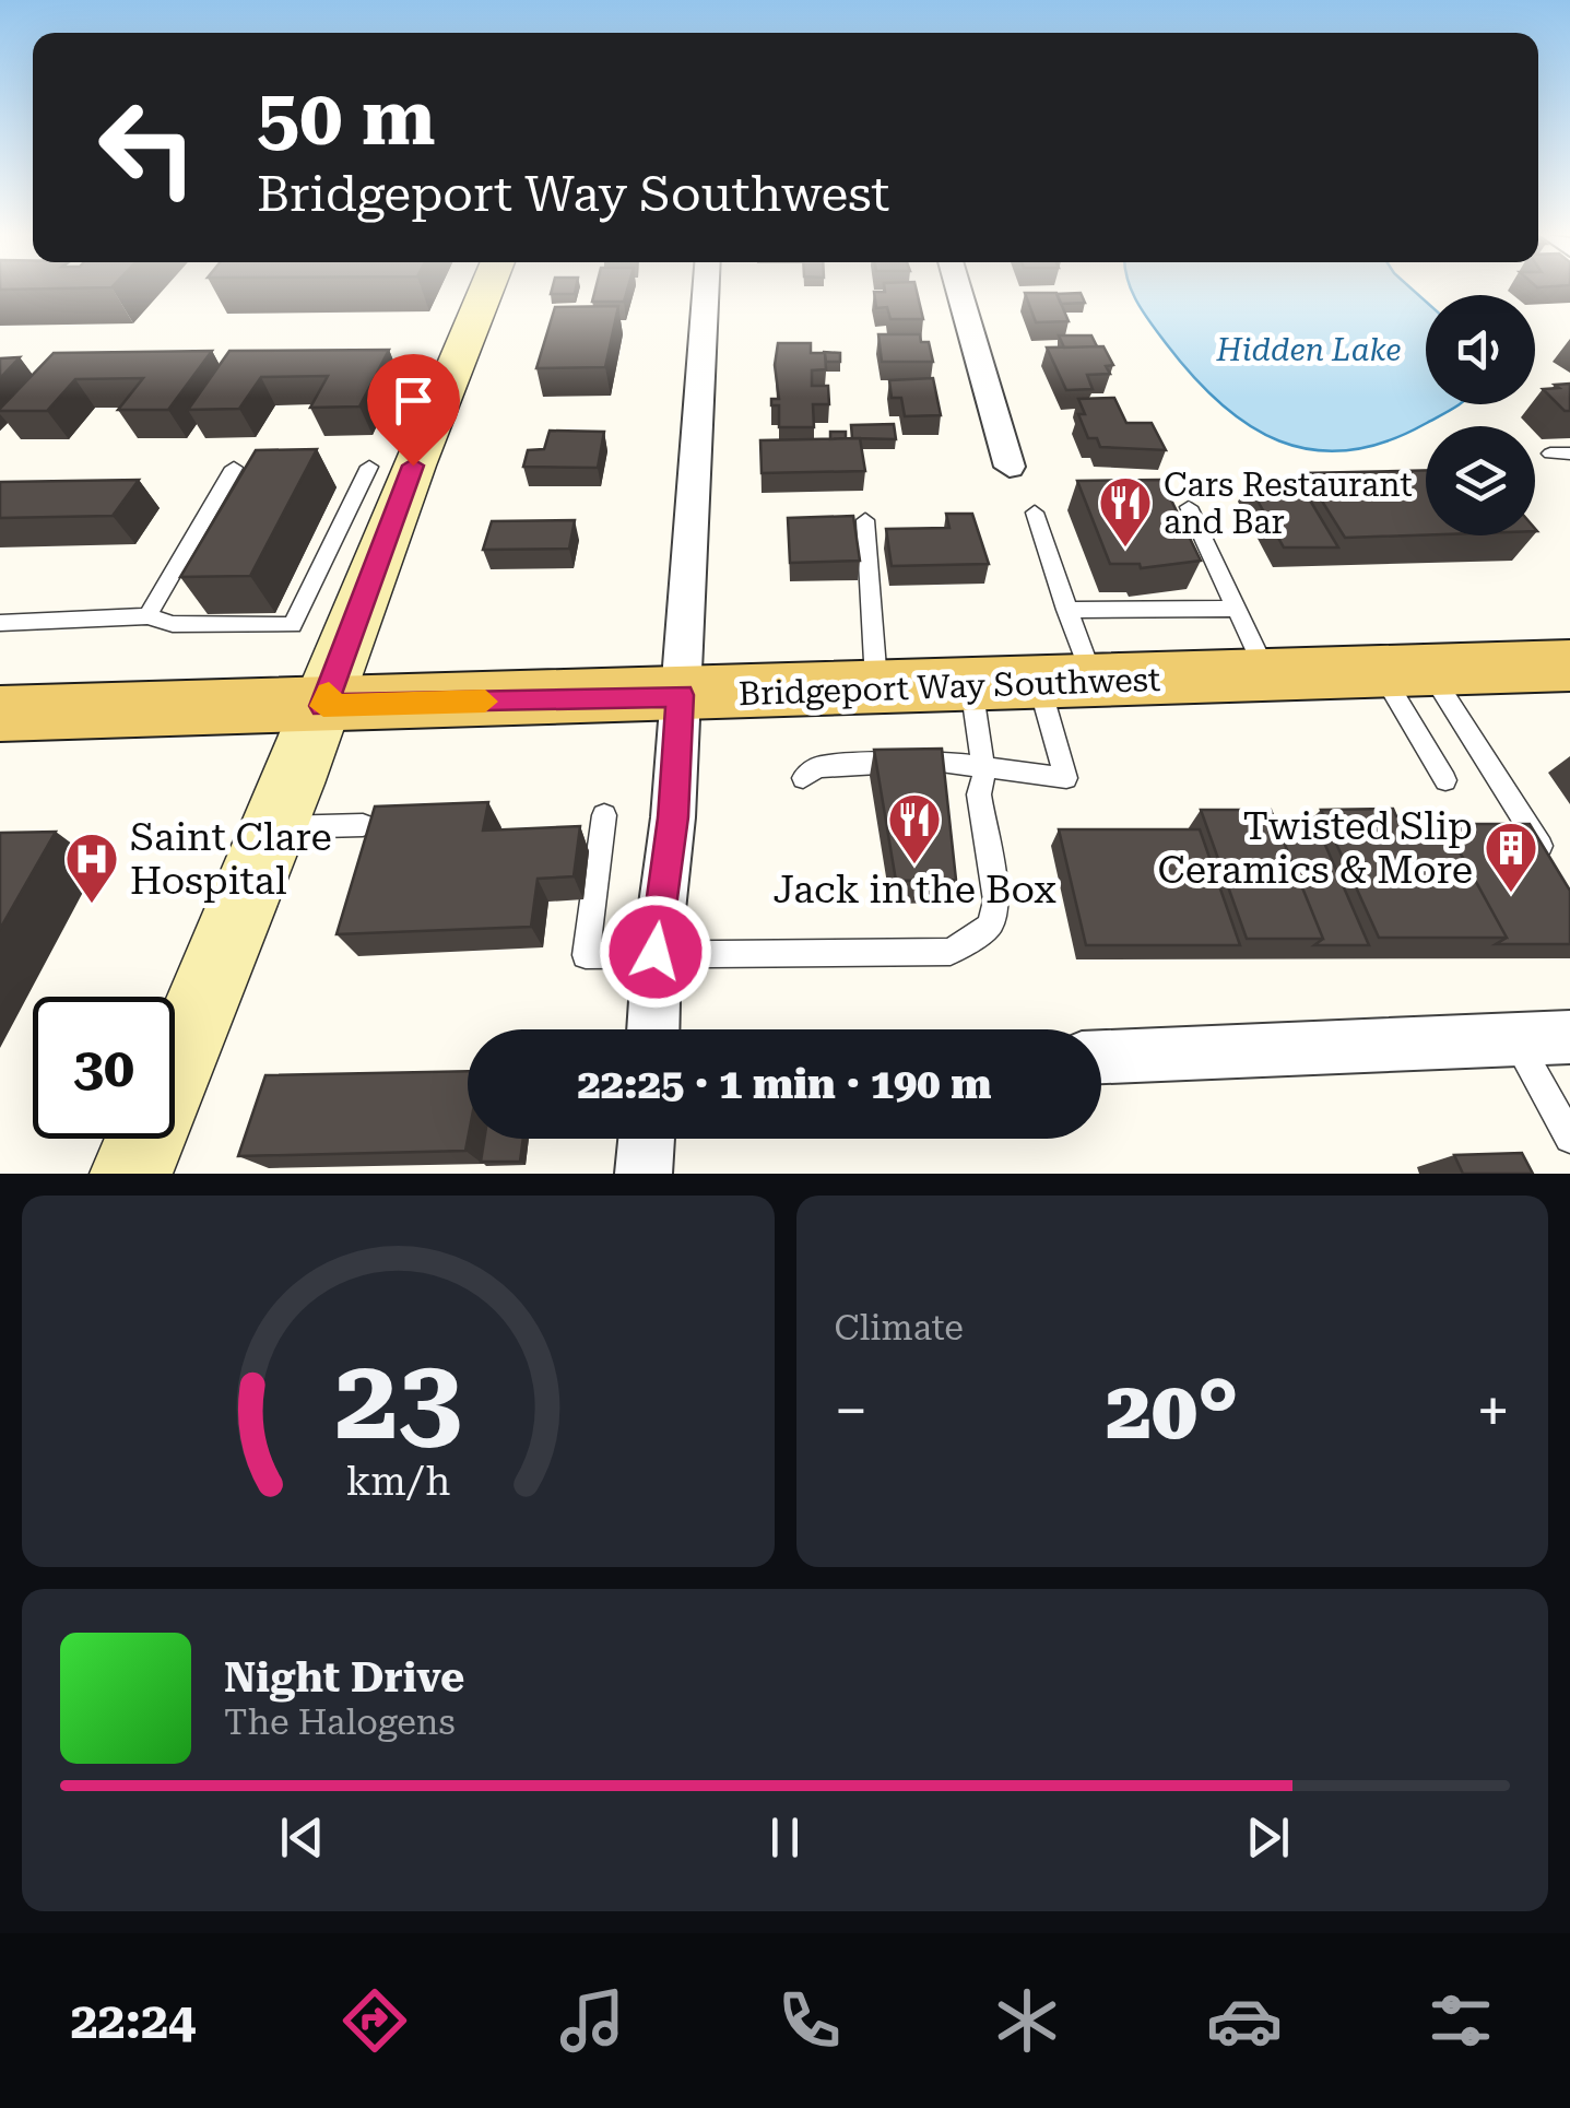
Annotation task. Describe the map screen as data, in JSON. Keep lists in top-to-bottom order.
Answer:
{
  "streets": {
    "main road": ["Bridgeport Way Southwest"]
  },
  "water": ["Hidden Lake"],
  "places": {
    "restaurant": ["Cars Restaurant and Bar", "Jack in the Box"],
    "building": ["Twisted Slip Ceramics & More"],
    "hospital": ["Saint Clare Hospital"]
  },
  "page": {
    "turn": ["50 m", "Bridgeport Way Southwest"],
    "limit": "30",
    "trip": "22:25 · 1 min · 190 m",
    "tile": "Climate",
    "heat": ["−", "20°", "+"],
    "song": ["Night Drive", "The Halogens"],
    "tabs": "22:24",
    "gauge": ["23", "km/h"]
  }
}
